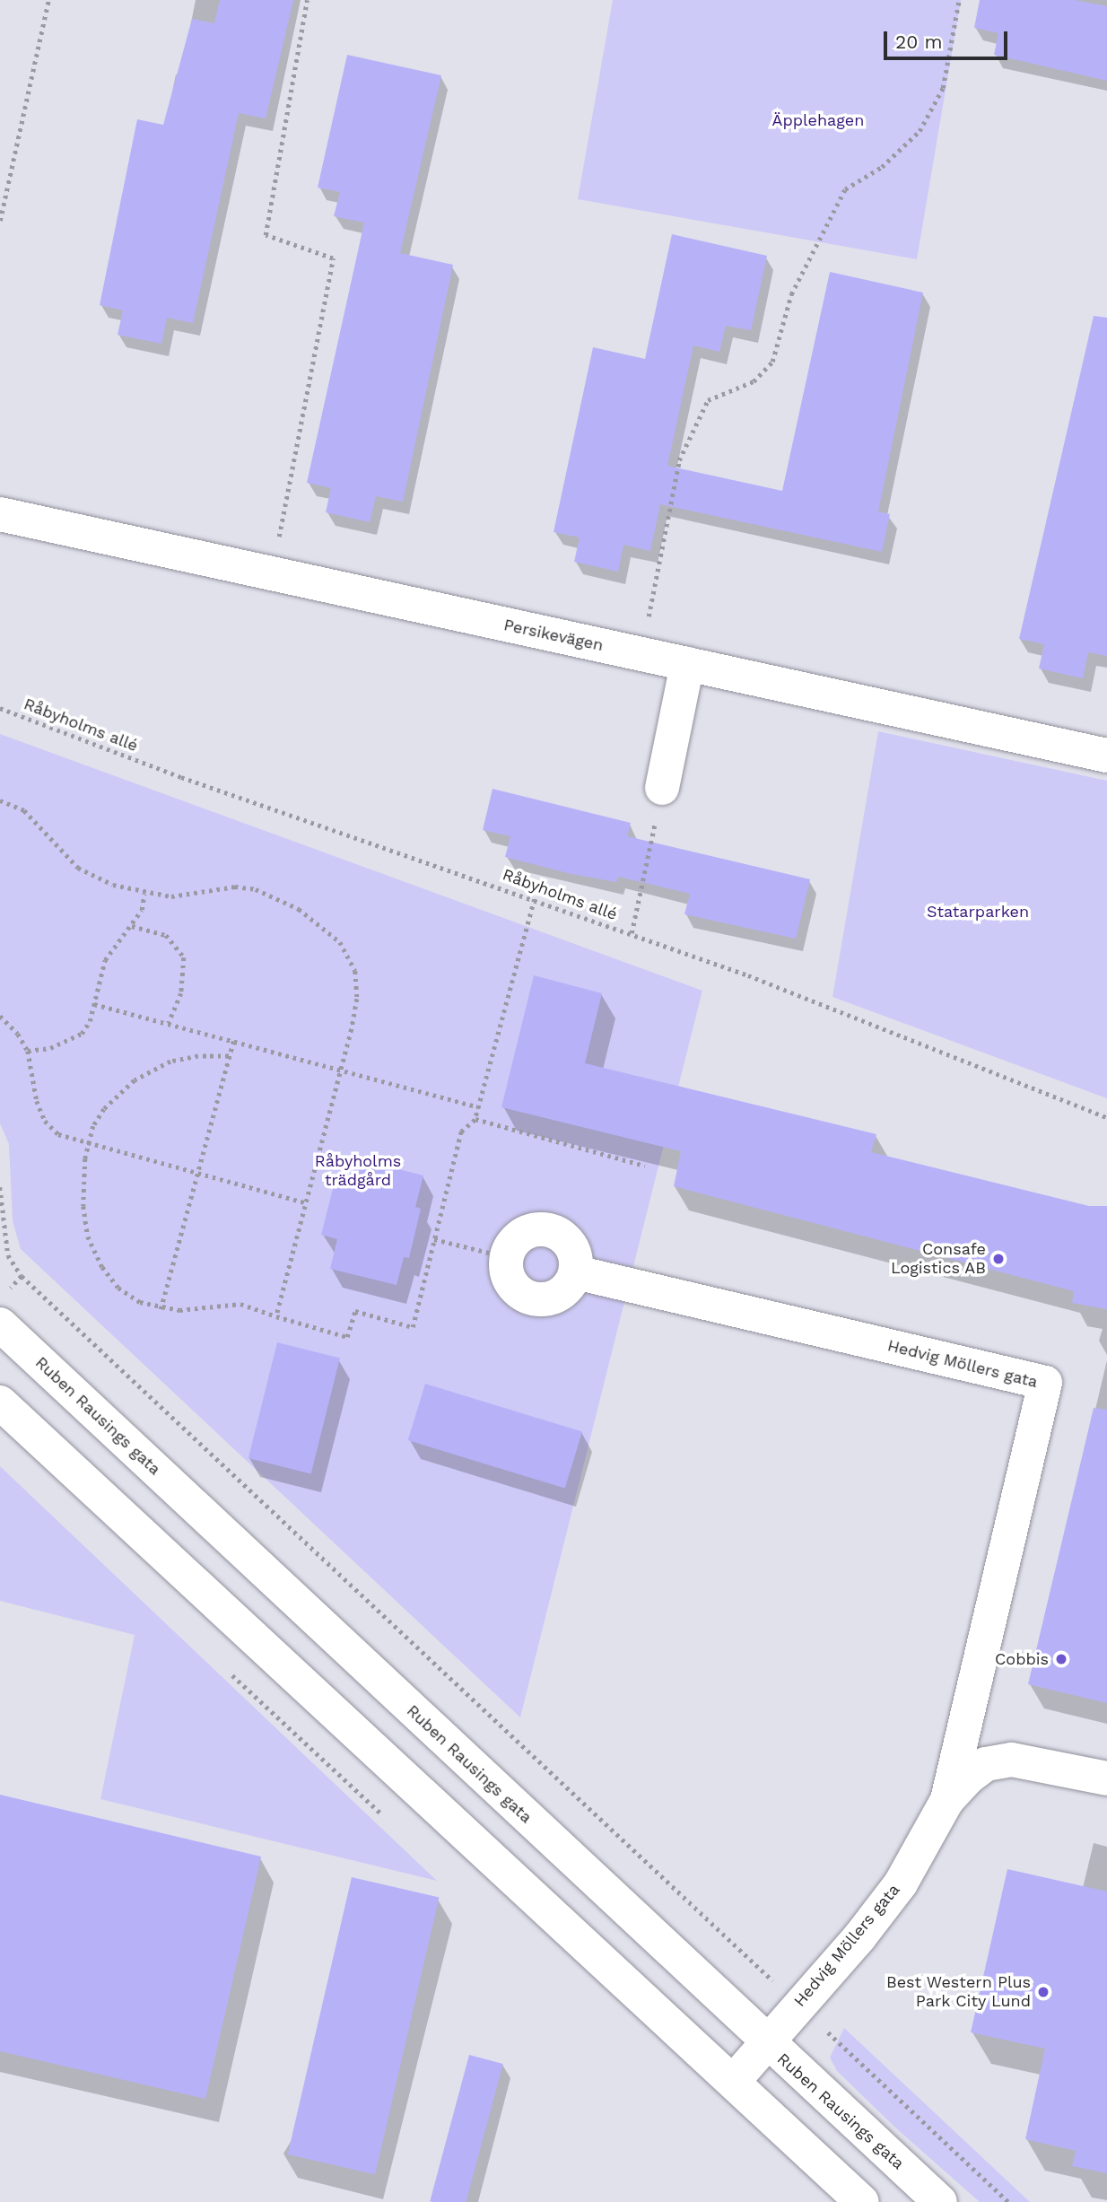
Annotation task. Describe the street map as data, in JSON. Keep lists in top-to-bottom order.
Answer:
{
  "streets": {
    "main road": ["Persikevägen", "Hedvig Möllers gata", "Ruben Rausings gata"],
    "path": ["Råbyholms allé"]
  },
  "crossings": [
    ["Hedvig Möllers gata", "Ruben Rausings gata"]
  ],
  "parks": ["Äpplehagen", "Statarparken", "Råbyholms trädgård"],
  "places": ["Consafe Logistics AB", "Cobbis", "Best Western Plus Park City Lund"],
  "scale_bar": "20 m"
}
